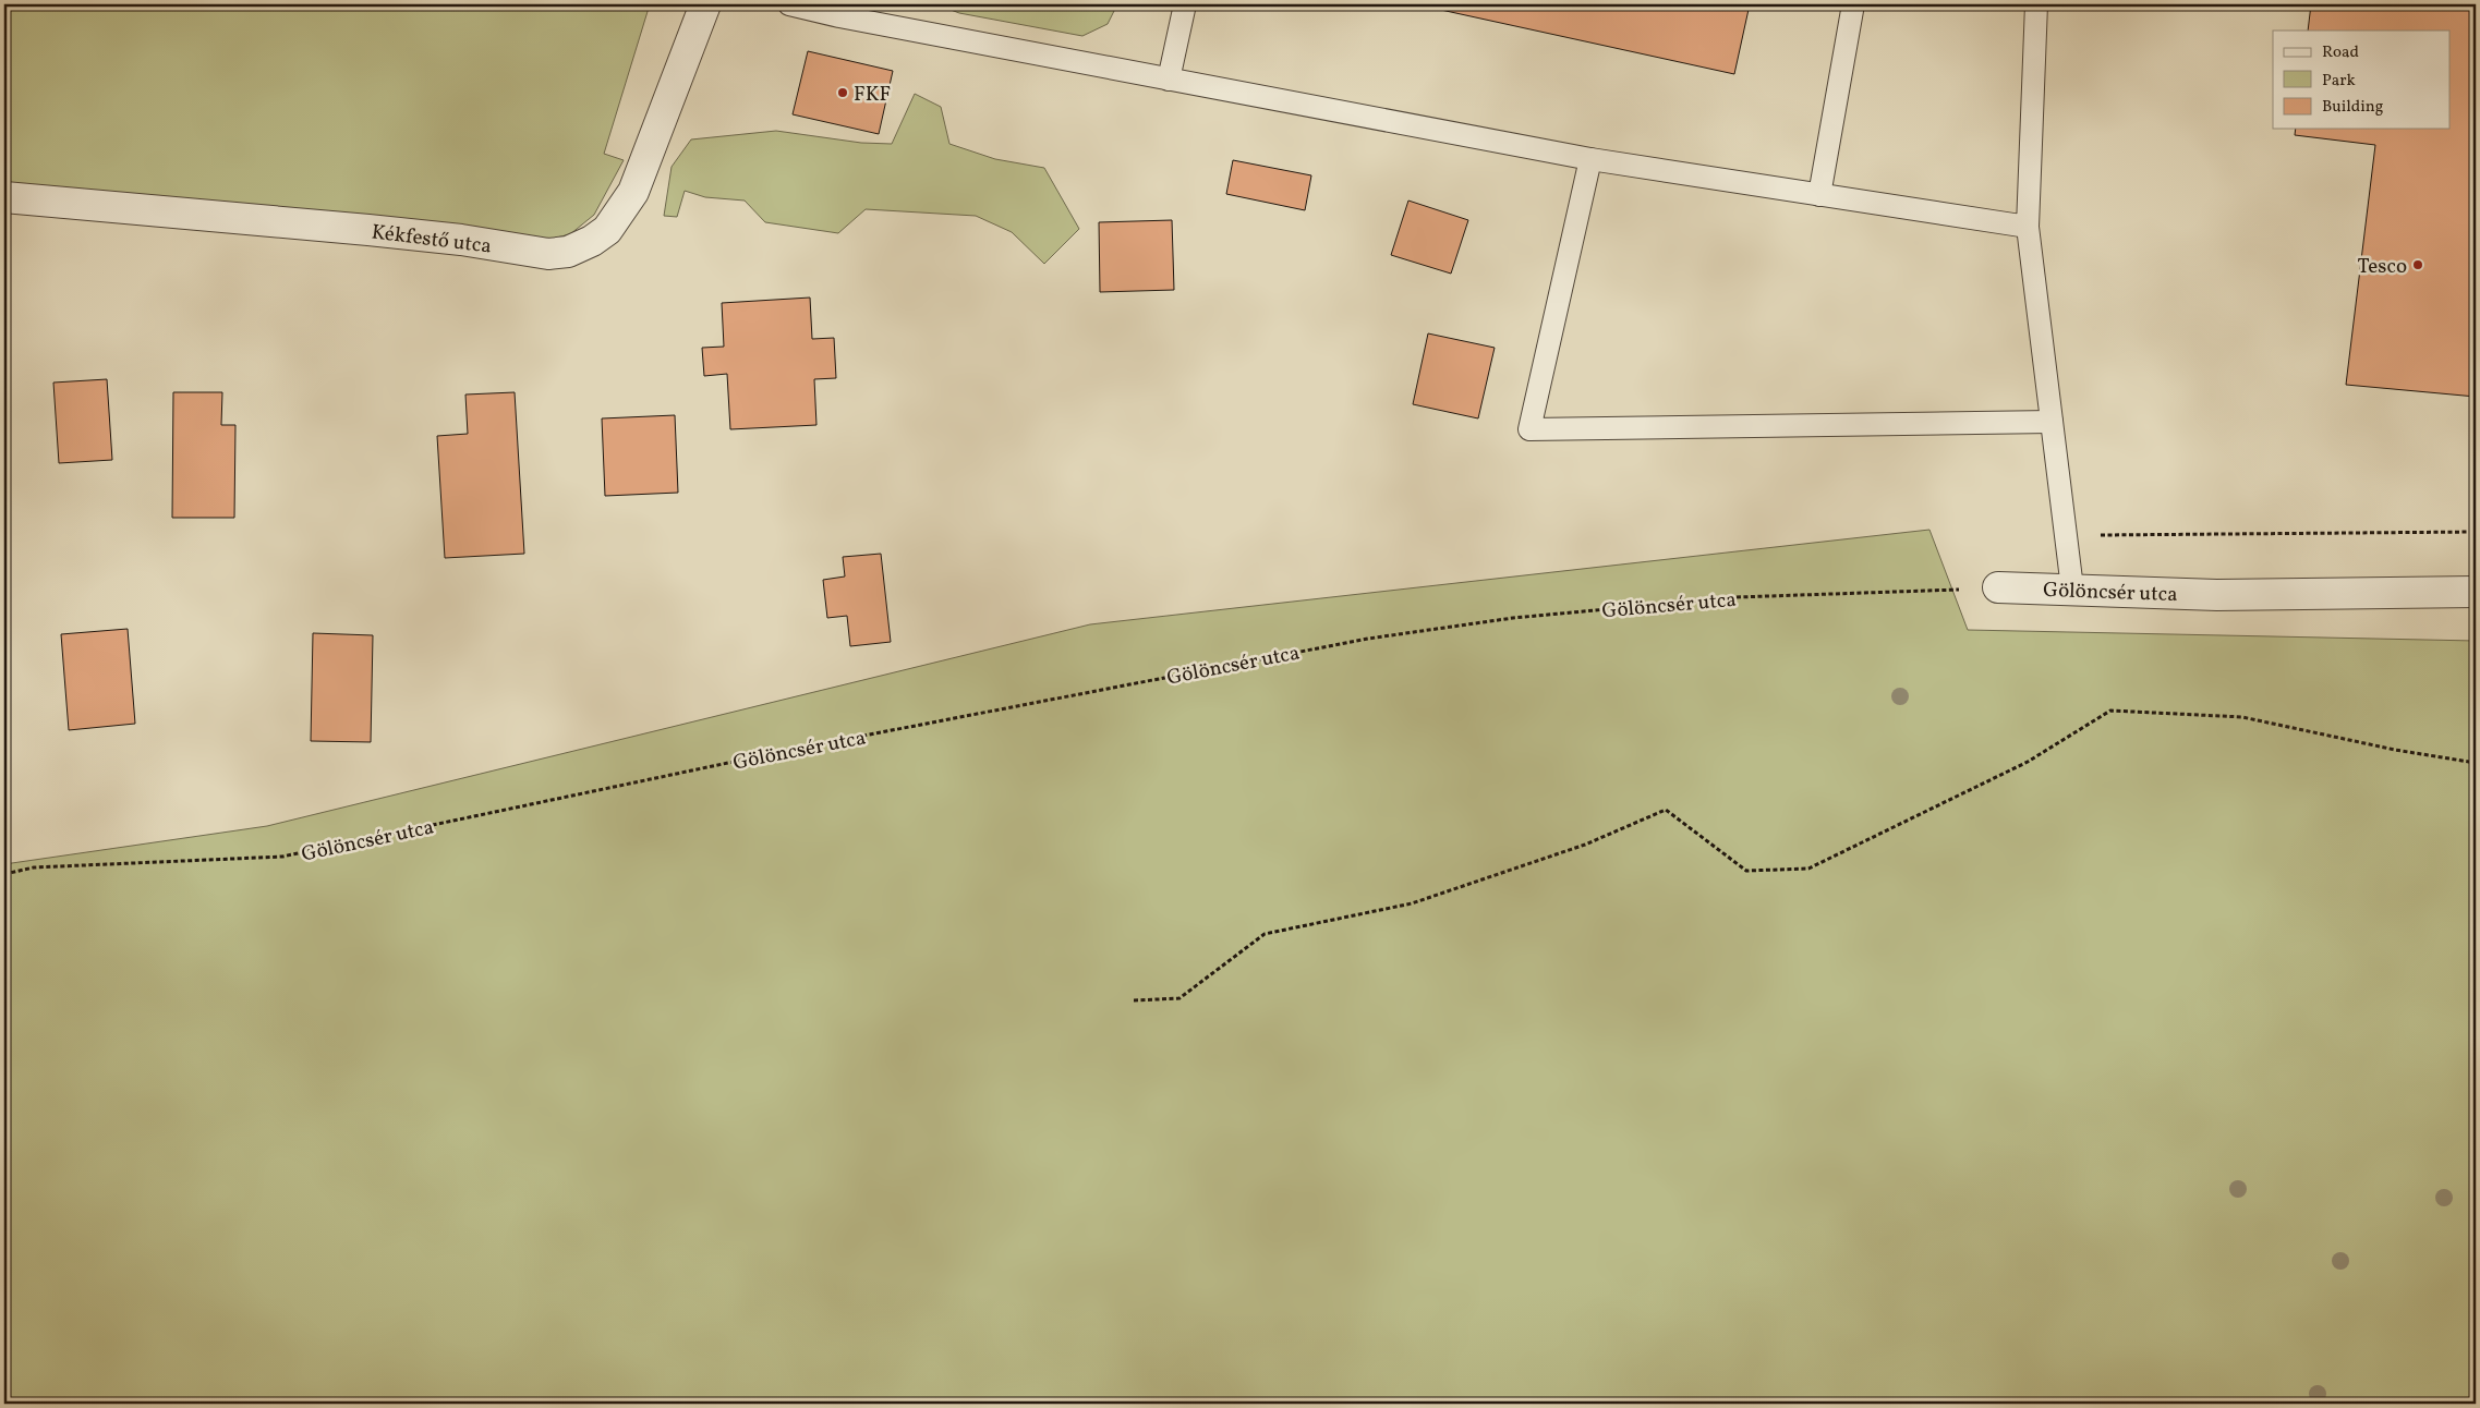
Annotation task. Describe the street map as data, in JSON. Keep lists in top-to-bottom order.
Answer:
{
  "streets": {
    "street": ["Kékfestő utca", "Gölöncsér utca"]
  },
  "places": ["FKF", "Tesco"],
  "legend": ["Road", "Park", "Building"]
}
